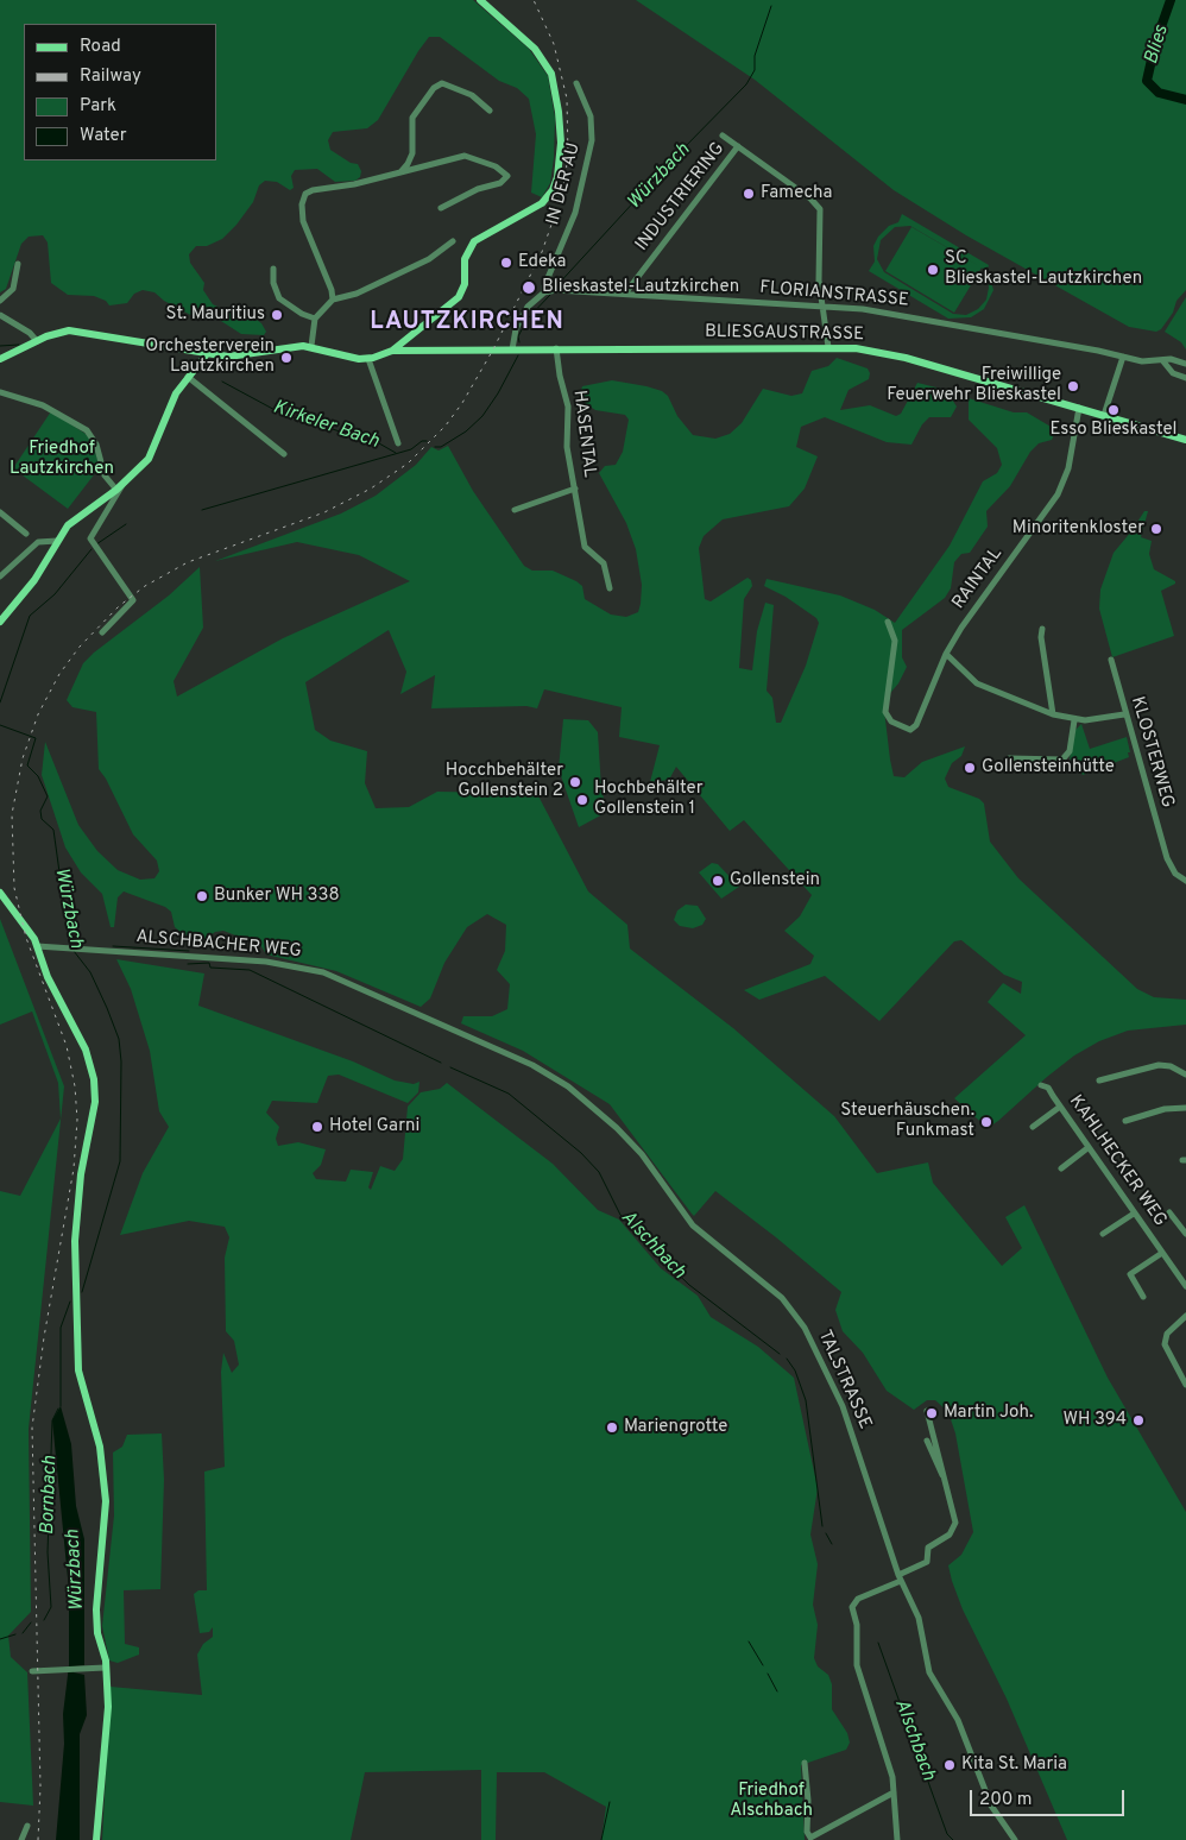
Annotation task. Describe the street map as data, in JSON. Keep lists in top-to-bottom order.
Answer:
{
  "streets": {
    "main road": ["BLIESGAUSTRASSE"],
    "street": [
      "IN DER AU",
      "INDUSTRIERING",
      "FLORIANSTRASSE",
      "HASENTAL",
      "RAINTAL",
      "KLOSTERWEG",
      "ALSCHBACHER WEG",
      "KAHLHECKER WEG",
      "TALSTRASSE"
    ]
  },
  "crossings": [
    ["IN DER AU", "FLORIANSTRASSE"],
    ["INDUSTRIERING", "FLORIANSTRASSE"],
    ["BLIESGAUSTRASSE", "HASENTAL"],
    ["BLIESGAUSTRASSE", "RAINTAL"],
    ["ALSCHBACHER WEG", "TALSTRASSE"]
  ],
  "districts": ["LAUTZKIRCHEN"],
  "water": [
    "Blies",
    "Würzbach",
    "Kirkeler Bach",
    "Alschbach",
    "Bornbach"
  ],
  "parks": ["Friedhof Lautzkirchen", "Friedhof Alschbach"],
  "places": [
    "Famecha",
    "Edeka",
    "SC Blieskastel-Lautzkirchen",
    "Blieskastel-Lautzkirchen",
    "St. Mauritius",
    "Orchesterverein Lautzkirchen",
    "Freiwillige Feuerwehr Blieskastel",
    "Esso Blieskastel",
    "Minoritenkloster",
    "Gollensteinhütte",
    "Hocchbehälter Gollenstein 2",
    "Hochbehälter Gollenstein 1",
    "Gollenstein",
    "Bunker WH 338",
    "Steuerhäuschen. Funkmast",
    "Hotel Garni",
    "Martin Joh.",
    "WH 394",
    "Mariengrotte",
    "Kita St. Maria"
  ],
  "legend": [
    "Road",
    "Railway",
    "Park",
    "Water"
  ],
  "scale_bar": "200 m"
}
